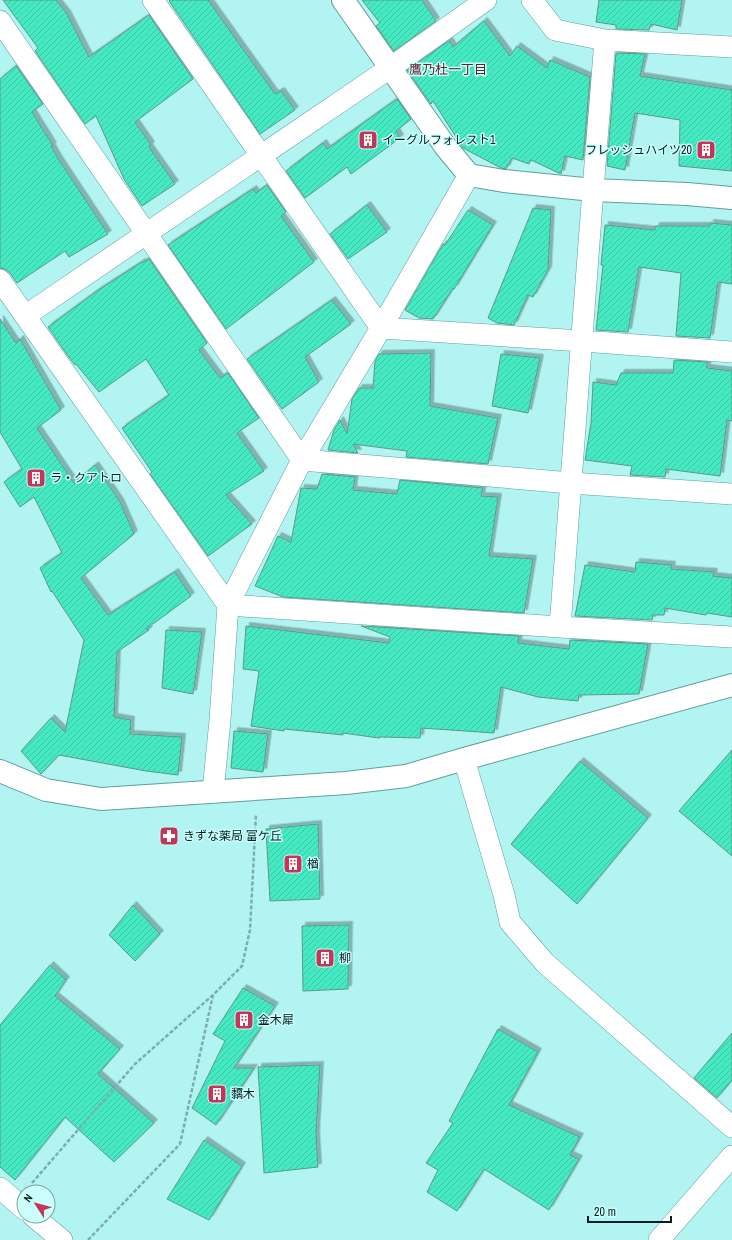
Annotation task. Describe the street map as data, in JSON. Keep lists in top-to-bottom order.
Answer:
{
  "districts": ["鷹乃杜一丁目"],
  "places": {
    "building": [
      "イーグルフォレスト1",
      "フレッシュハイツ20",
      "ラ・クアトロ",
      "楢",
      "柳",
      "金木犀",
      "黐木"
    ],
    "pharmacy": ["きずな薬局 富ケ丘"]
  },
  "scale_bar": "20 m",
  "north": "top left"
}
